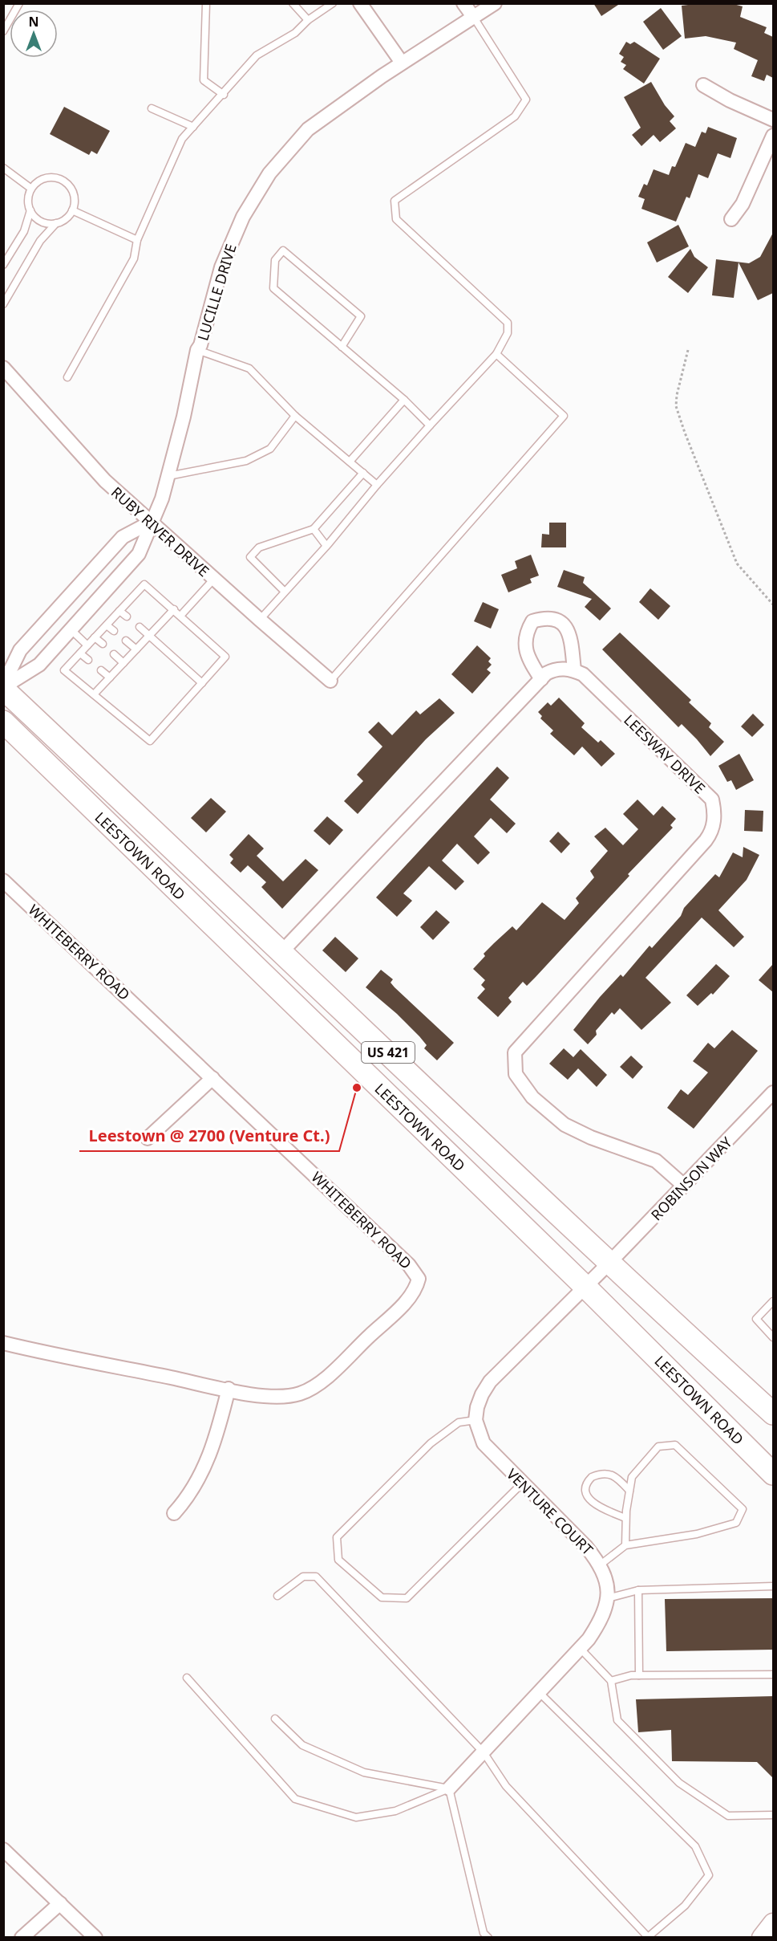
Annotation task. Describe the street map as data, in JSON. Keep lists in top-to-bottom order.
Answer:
{
  "streets": {
    "main road": ["LEESTOWN ROAD", "US 421"],
    "street": [
      "LUCILLE DRIVE",
      "RUBY RIVER DRIVE",
      "LEESWAY DRIVE",
      "WHITEBERRY ROAD",
      "ROBINSON WAY",
      "VENTURE COURT"
    ]
  },
  "crossings": [
    ["LUCILLE DRIVE", "RUBY RIVER DRIVE"],
    ["LUCILLE DRIVE", "LEESTOWN ROAD"],
    ["LEESWAY DRIVE", "ROBINSON WAY"],
    ["LEESTOWN ROAD", "ROBINSON WAY"]
  ],
  "places": ["Leestown @ 2700 (Venture Ct.)"],
  "north": "top"
}
